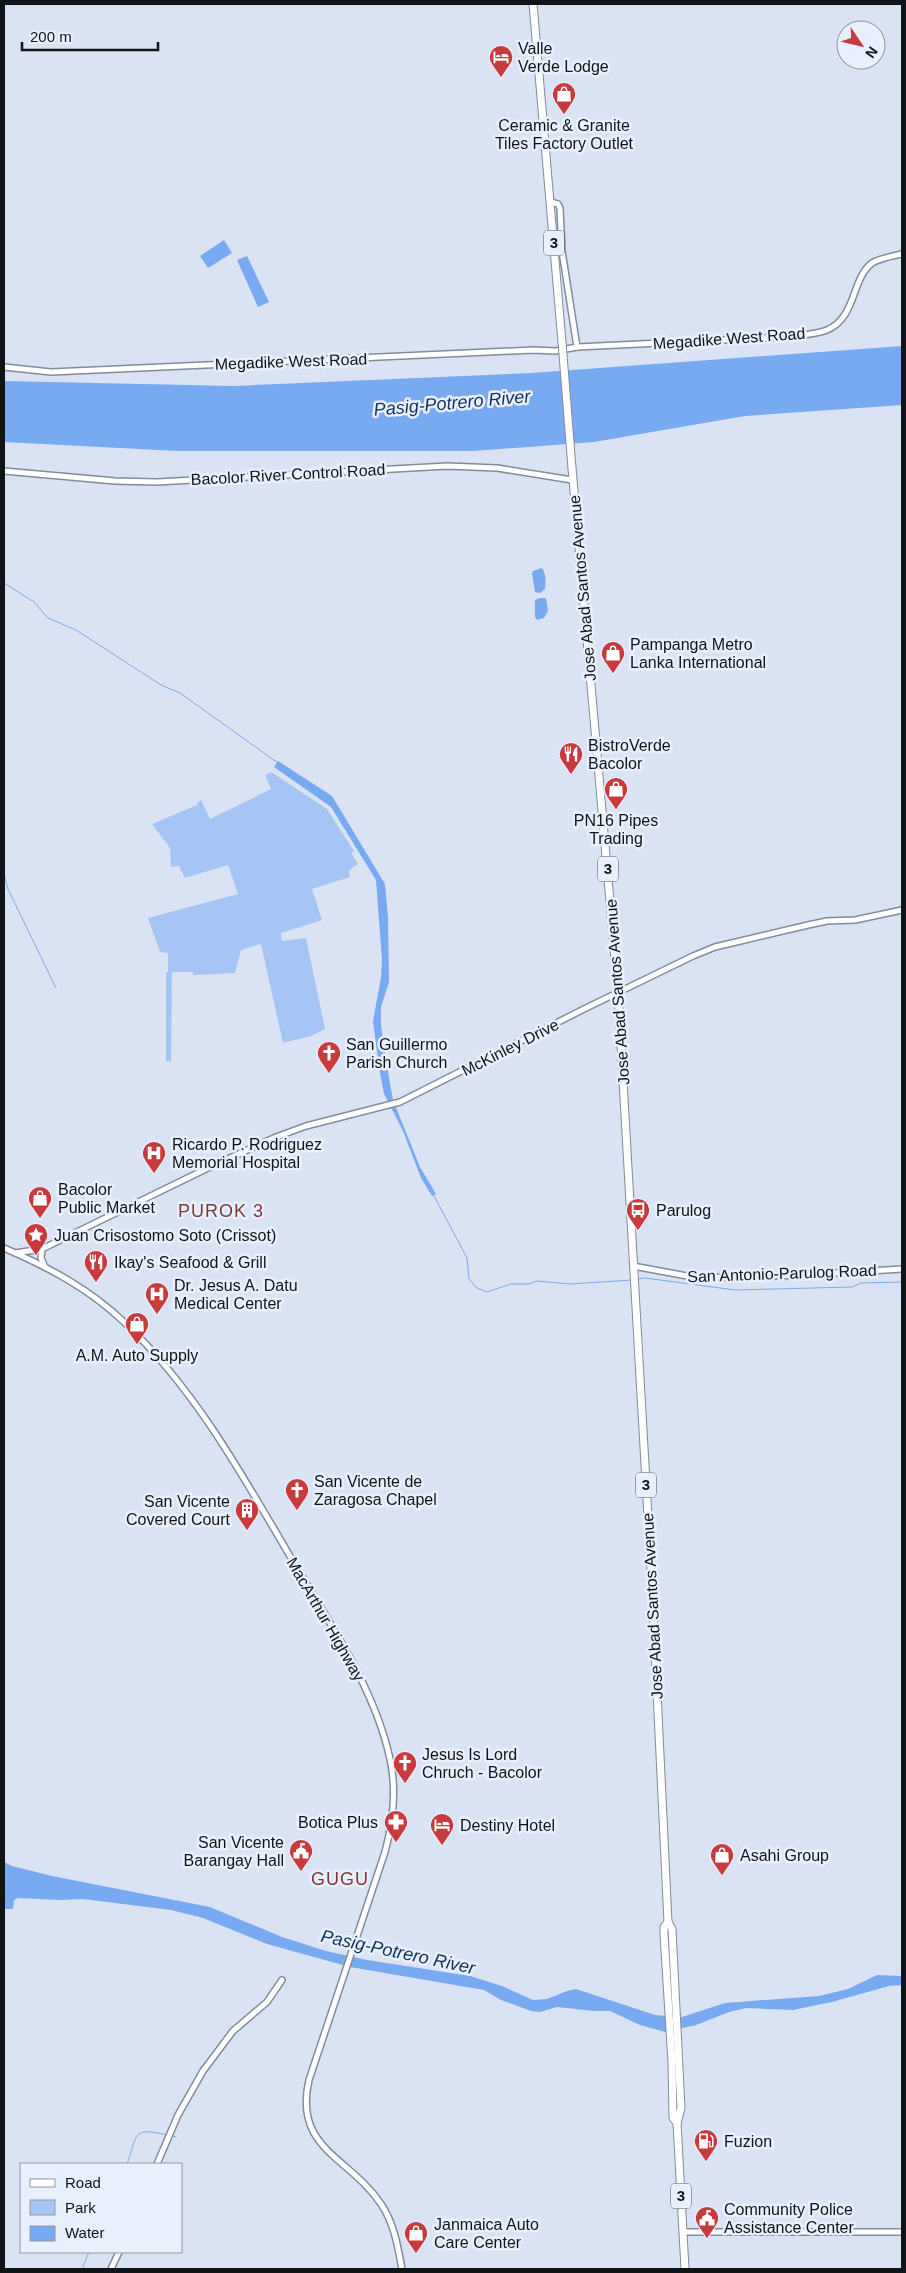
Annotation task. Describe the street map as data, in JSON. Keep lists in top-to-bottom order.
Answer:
{
  "streets": {
    "highway": ["3", "Jose Abad Santos Avenue"],
    "street": [
      "Megadike West Road",
      "Bacolor River Control Road",
      "McKinley Drive",
      "San Antonio-Parulog Road",
      "MacArthur Highway"
    ]
  },
  "crossings": [
    ["Bacolor River Control Road", "Jose Abad Santos Avenue"],
    ["Jose Abad Santos Avenue", "McKinley Drive"],
    ["Jose Abad Santos Avenue", "San Antonio-Parulog Road"],
    ["McKinley Drive", "MacArthur Highway"]
  ],
  "districts": ["PUROK 3", "GUGU"],
  "water": ["Pasig-Potrero River"],
  "places": {
    "hotel": ["Valle Verde Lodge", "Destiny Hotel"],
    "shop": [
      "Ceramic & Granite Tiles Factory Outlet",
      "Pampanga Metro Lanka International",
      "PN16 Pipes Trading",
      "Bacolor Public Market",
      "A.M. Auto Supply",
      "Asahi Group",
      "Janmaica Auto Care Center"
    ],
    "restaurant": ["BistroVerde Bacolor", "Ikay's Seafood & Grill"],
    "church": ["San Guillermo Parish Church", "San Vicente de Zaragosa Chapel", "Jesus Is Lord Chruch - Bacolor"],
    "hospital": ["Ricardo P. Rodriguez Memorial Hospital", "Dr. Jesus A. Datu Medical Center"],
    "bus stop": ["Parulog"],
    "place": ["Juan Crisostomo Soto (Crissot)"],
    "building": ["San Vicente Covered Court"],
    "pharmacy": ["Botica Plus"],
    "public building": ["San Vicente Barangay Hall", "Community Police Assistance Center"],
    "fuel station": ["Fuzion"]
  },
  "legend": ["Road", "Park", "Water"],
  "scale_bar": "200 m",
  "north": "bottom right"
}
